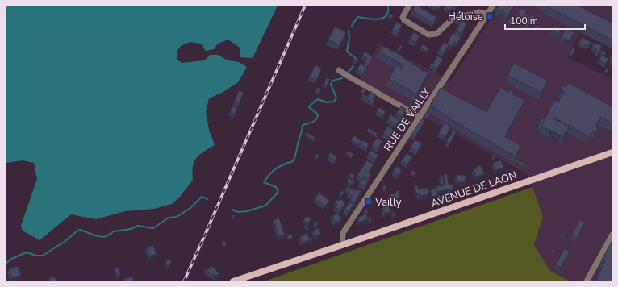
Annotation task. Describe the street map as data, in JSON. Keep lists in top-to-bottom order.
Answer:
{
  "streets": {
    "main road": ["AVENUE DE LAON"],
    "street": ["RUE DE VAILLY"]
  },
  "crossings": [
    ["RUE DE VAILLY", "AVENUE DE LAON"]
  ],
  "places": {
    "transit": ["Héloïse", "Vailly"]
  },
  "scale_bar": "100 m"
}
